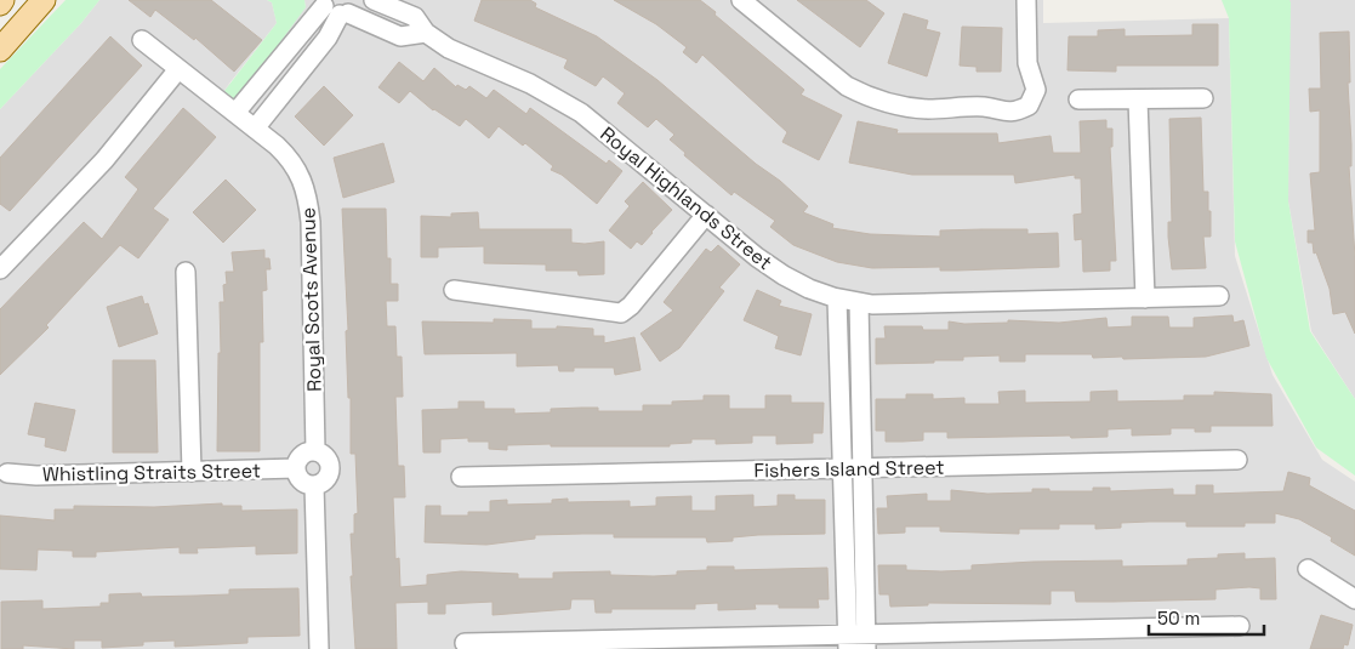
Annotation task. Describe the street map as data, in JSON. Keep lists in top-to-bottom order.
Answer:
{
  "streets": {
    "street": [
      "Royal Highlands Street",
      "Royal Scots Avenue",
      "Fishers Island Street",
      "Whistling Straits Street"
    ]
  },
  "crossings": [
    ["Royal Scots Avenue", "Whistling Straits Street"]
  ],
  "scale_bar": "50 m"
}
